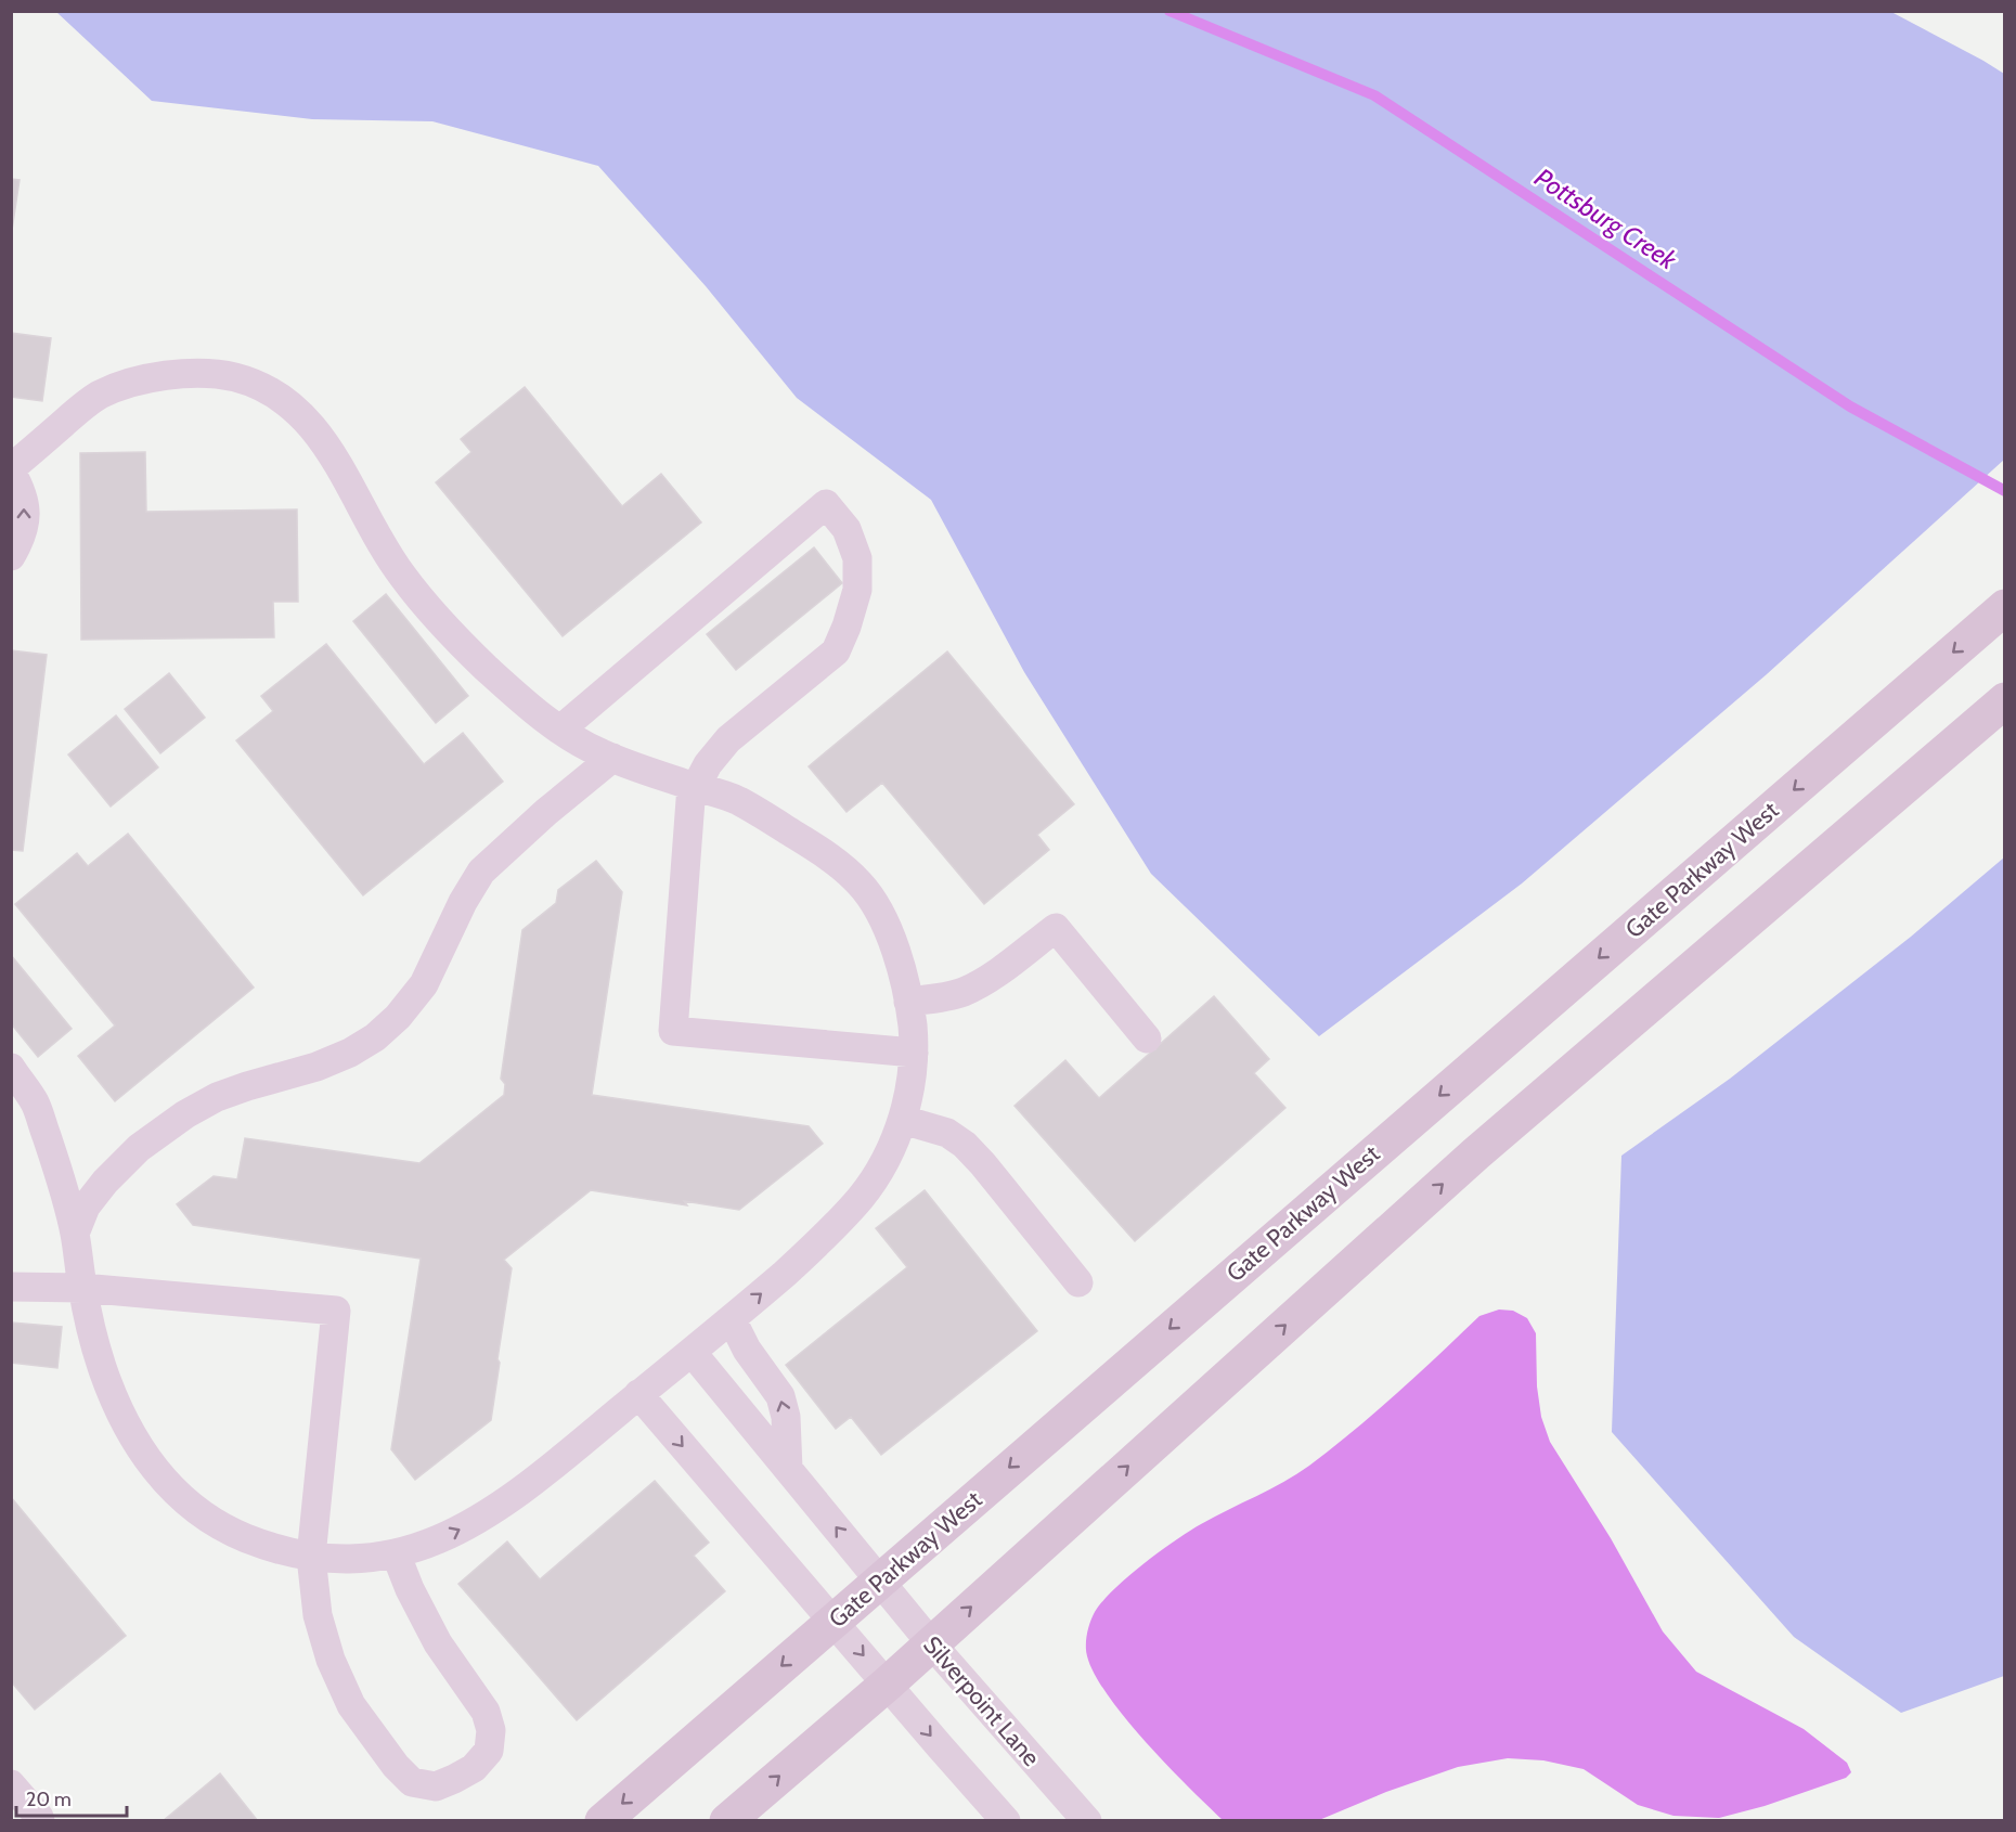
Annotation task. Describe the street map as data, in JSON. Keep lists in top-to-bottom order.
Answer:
{
  "streets": {
    "main road": ["Gate Parkway West"],
    "street": ["Silverpoint Lane"]
  },
  "crossings": [
    ["Gate Parkway West", "Silverpoint Lane"]
  ],
  "water": ["Pottsburg Creek"],
  "scale_bar": "20 m"
}
